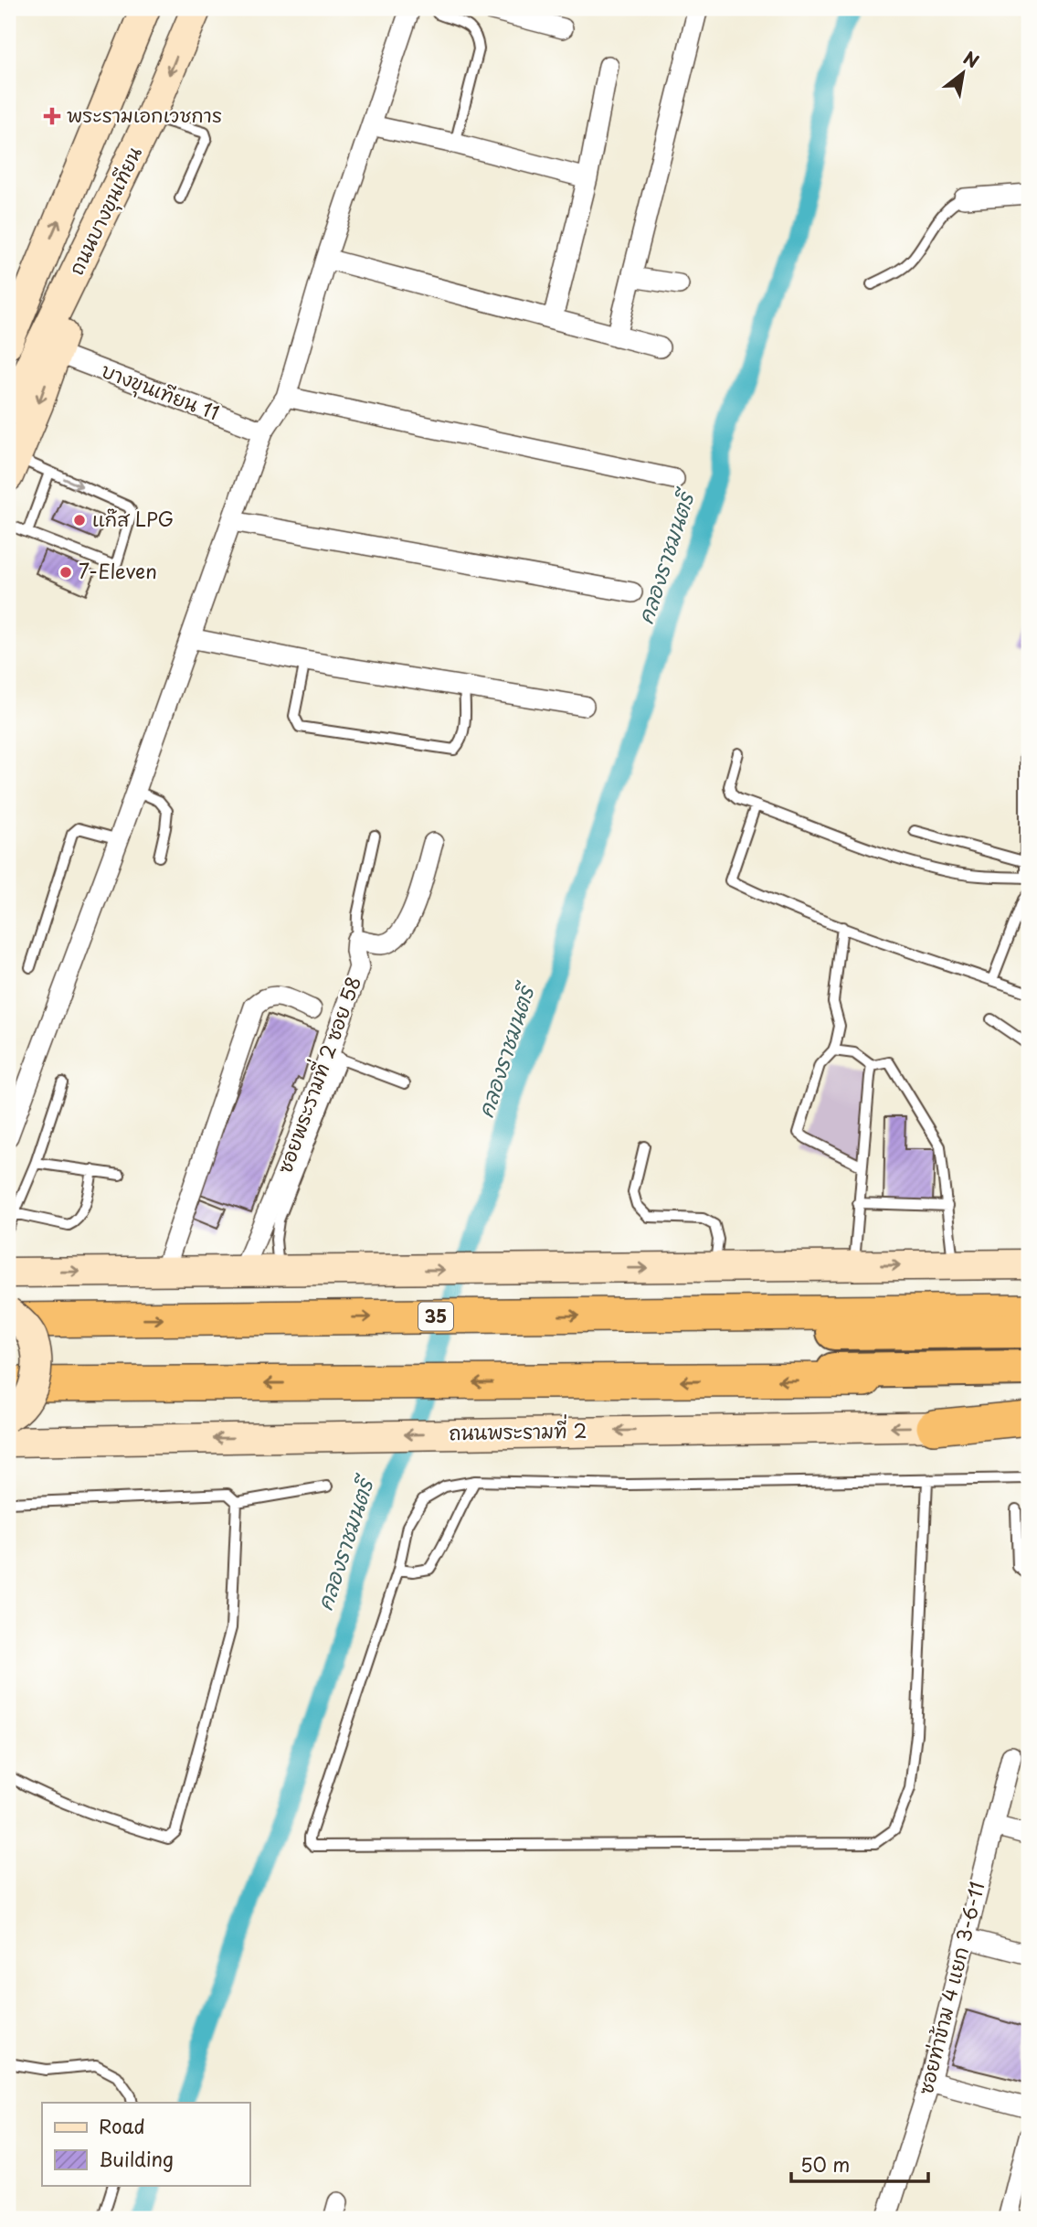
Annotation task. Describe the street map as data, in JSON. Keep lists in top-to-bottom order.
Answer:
{
  "streets": {
    "highway": ["35"],
    "main road": ["ถนนบางขุนเทียน", "ถนนพระรามที่ 2"],
    "street": ["บางขุนเทียน 11", "ซอยพระรามที่ 2 ซอย 58", "ซอยท่าข้าม 4 แยก 3-6-11"]
  },
  "water": ["คลองราชมนตรี"],
  "places": {
    "health": ["พระรามเอกเวชการ"],
    "other": ["แก๊ส LPG", "7-Eleven"]
  },
  "legend": ["Road", "Building"],
  "scale_bar": "50 m",
  "north": "top right"
}
